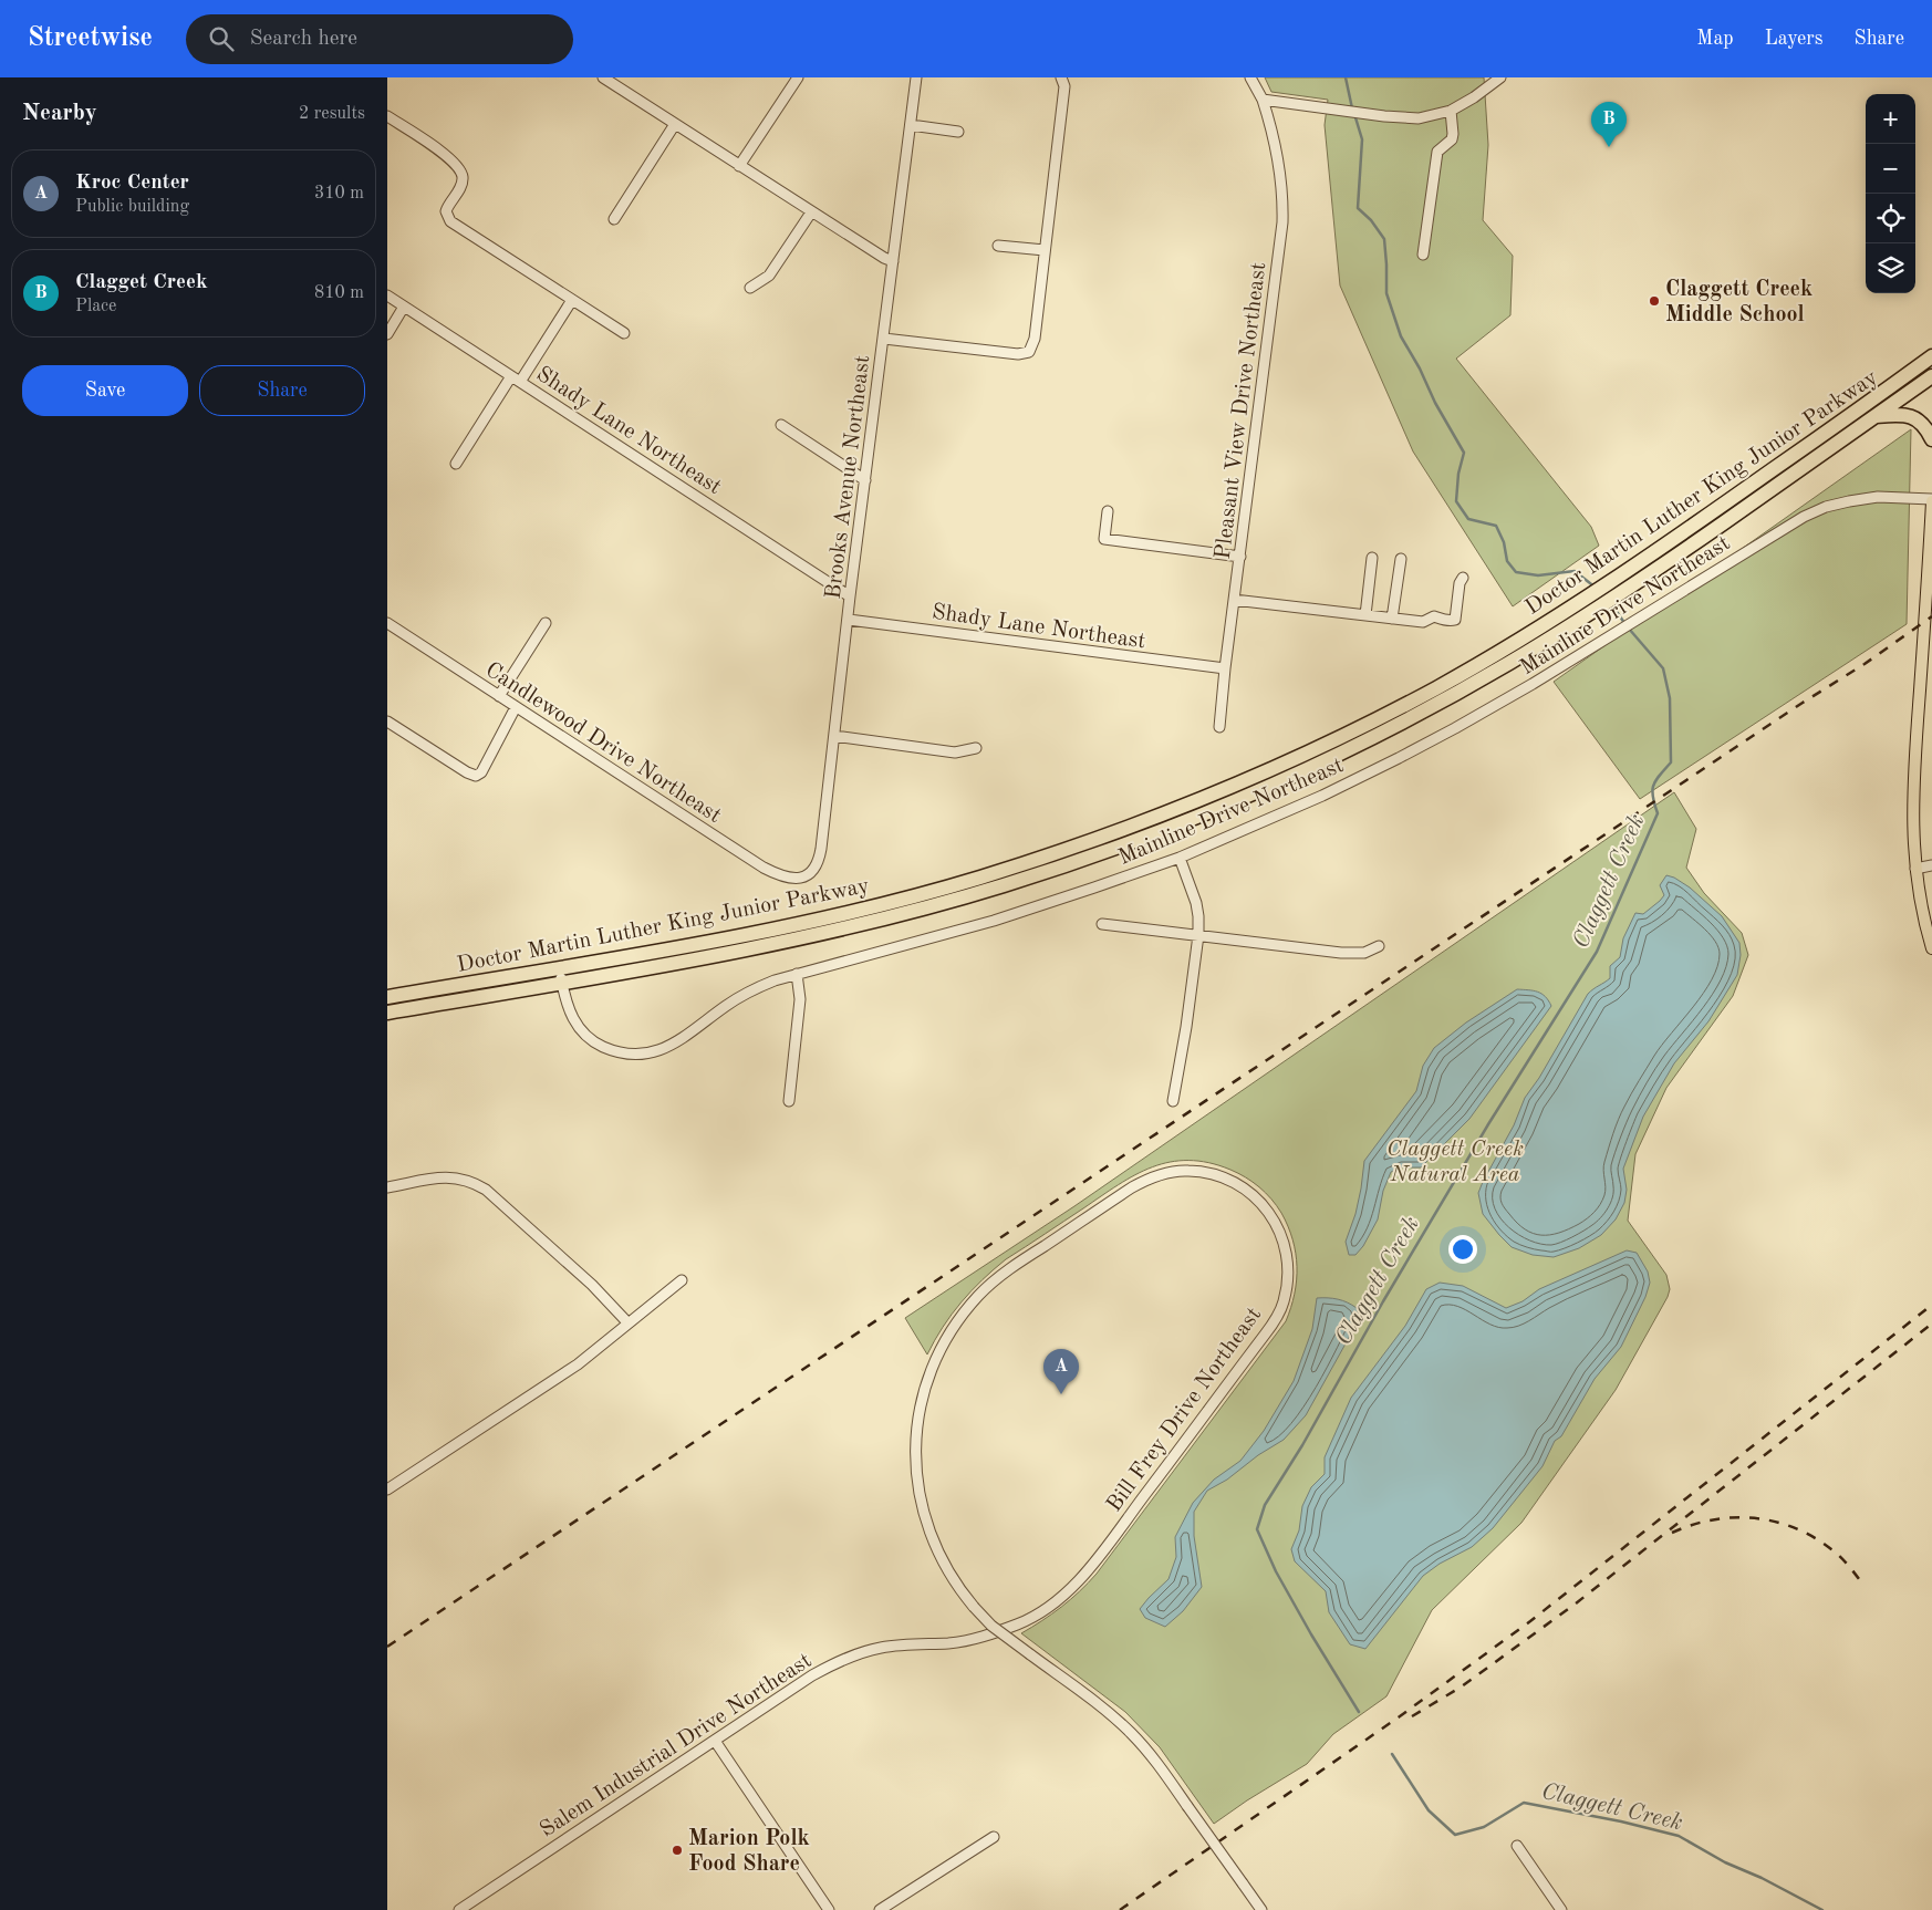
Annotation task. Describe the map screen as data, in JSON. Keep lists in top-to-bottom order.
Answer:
{
  "streets": {
    "highway": ["Doctor Martin Luther King Junior Parkway"],
    "street": [
      "Pleasant View Drive Northeast",
      "Shady Lane Northeast",
      "Brooks Avenue Northeast",
      "Mainline Drive Northeast",
      "Candlewood Drive Northeast",
      "Bill Frey Drive Northeast",
      "Salem Industrial Drive Northeast"
    ]
  },
  "crossings": [
    ["Pleasant View Drive Northeast", "Shady Lane Northeast"],
    ["Shady Lane Northeast", "Brooks Avenue Northeast"],
    ["Brooks Avenue Northeast", "Candlewood Drive Northeast"],
    ["Doctor Martin Luther King Junior Parkway", "Mainline Drive Northeast"],
    ["Bill Frey Drive Northeast", "Salem Industrial Drive Northeast"]
  ],
  "water": ["Claggett Creek"],
  "parks": ["Claggett Creek Natural Area"],
  "places": ["Claggett Creek Middle School", "Marion Polk Food Share"],
  "page": {
    "header": "Streetwise",
    "search": "Search here",
    "nav": ["Map", "Layers", "Share"],
    "heading": ["Nearby", "2 results"],
    "map_buttons": ["+", "−"],
    "pins": ["B", "A"],
    "list": [
      {
        "mark": "A",
        "name": "Kroc Center",
        "note": "Public building",
        "value": "310 m"
      },
      {
        "mark": "B",
        "name": "Clagget Creek",
        "note": "Place",
        "value": "810 m"
      }
    ],
    "buttons": ["Save", "Share"]
  }
}
